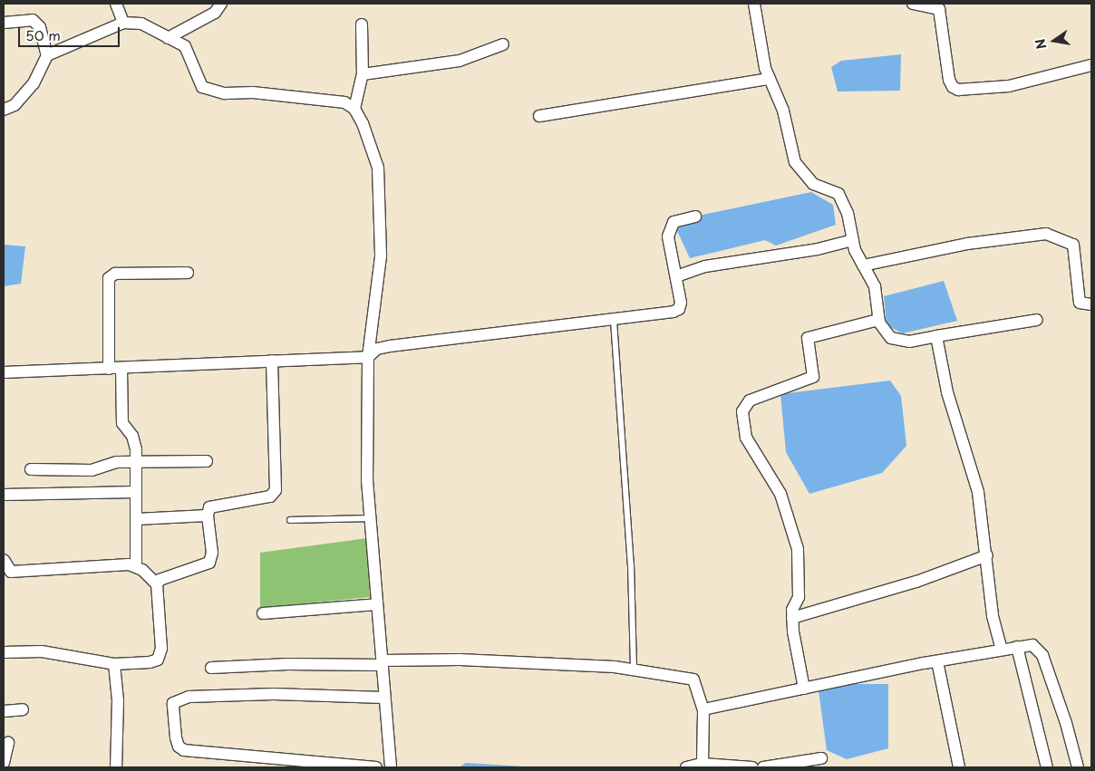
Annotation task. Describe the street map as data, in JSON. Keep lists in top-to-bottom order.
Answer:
{
  "scale_bar": "50 m",
  "north": "left"
}
